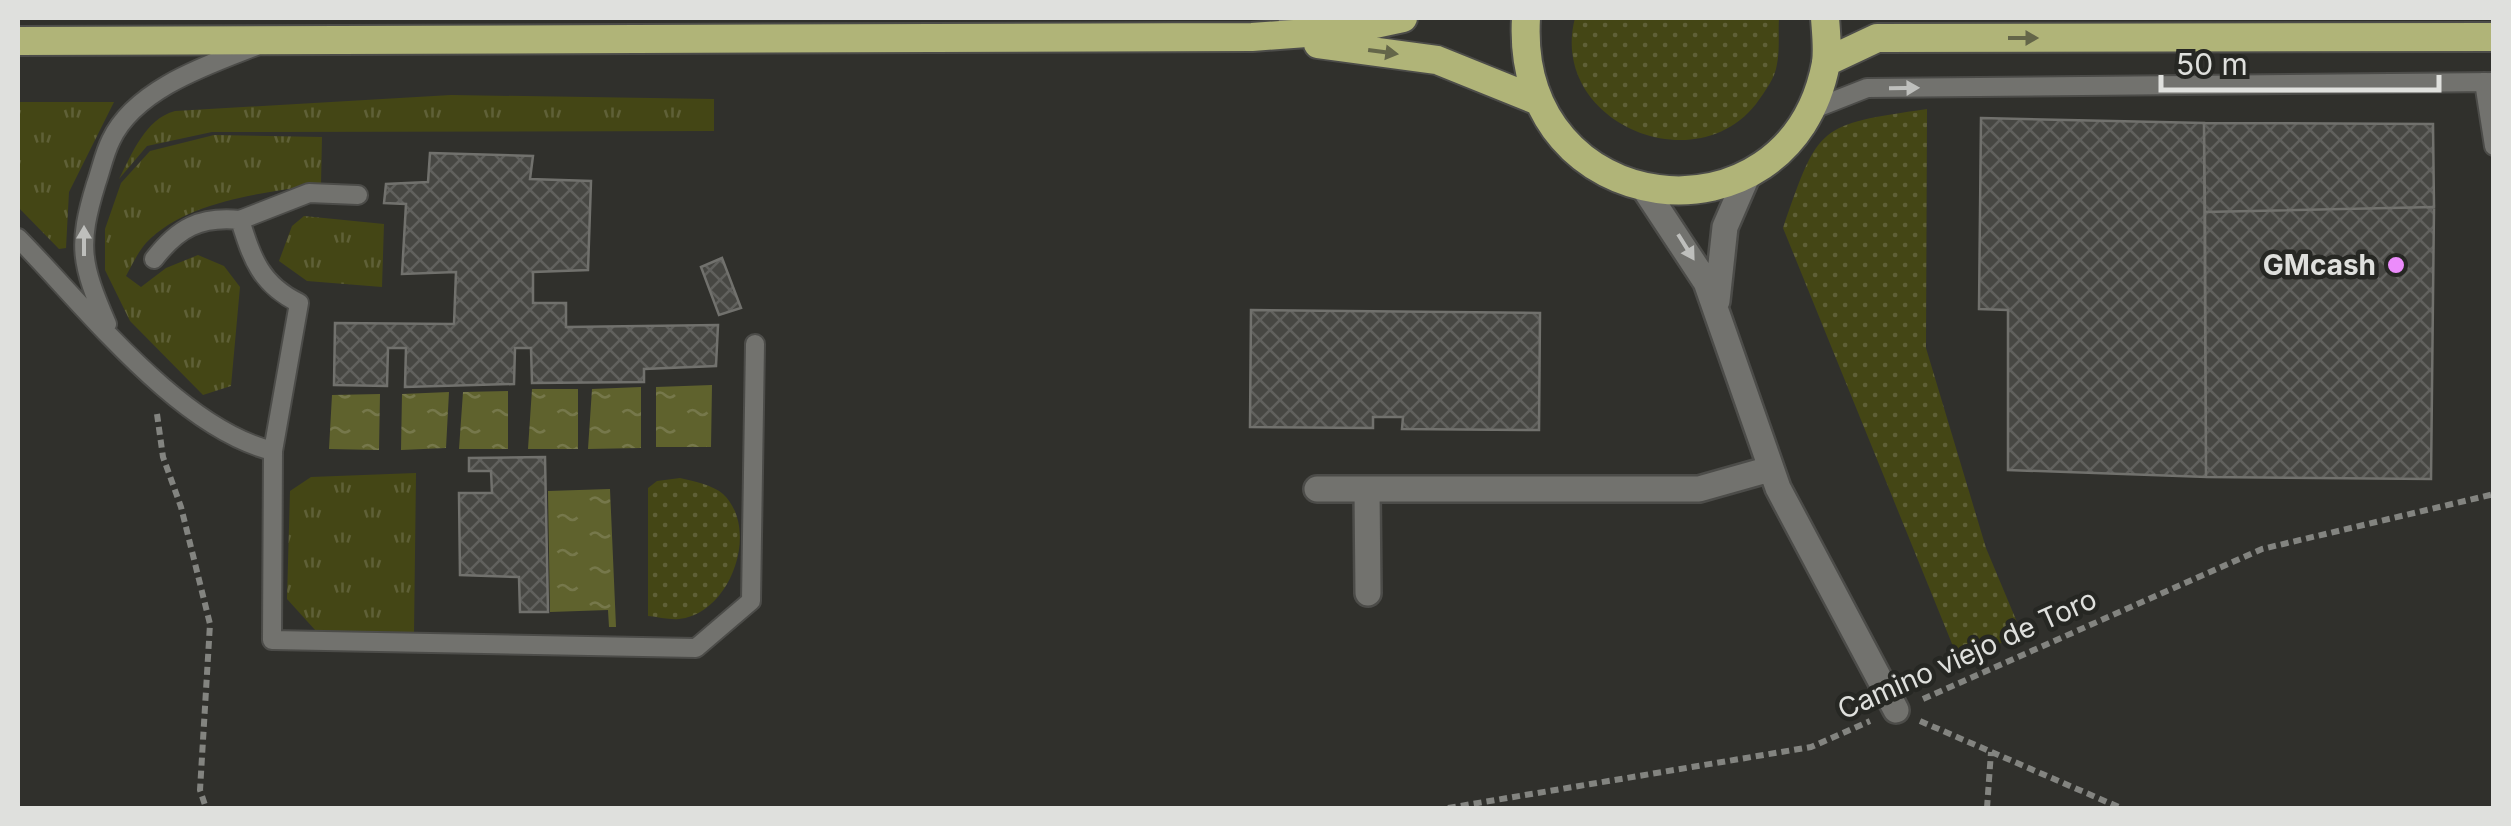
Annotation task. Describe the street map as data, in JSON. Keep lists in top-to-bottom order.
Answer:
{
  "streets": {
    "path": ["Camino viejo de Toro"]
  },
  "places": ["GMcash"],
  "scale_bar": "50 m"
}
